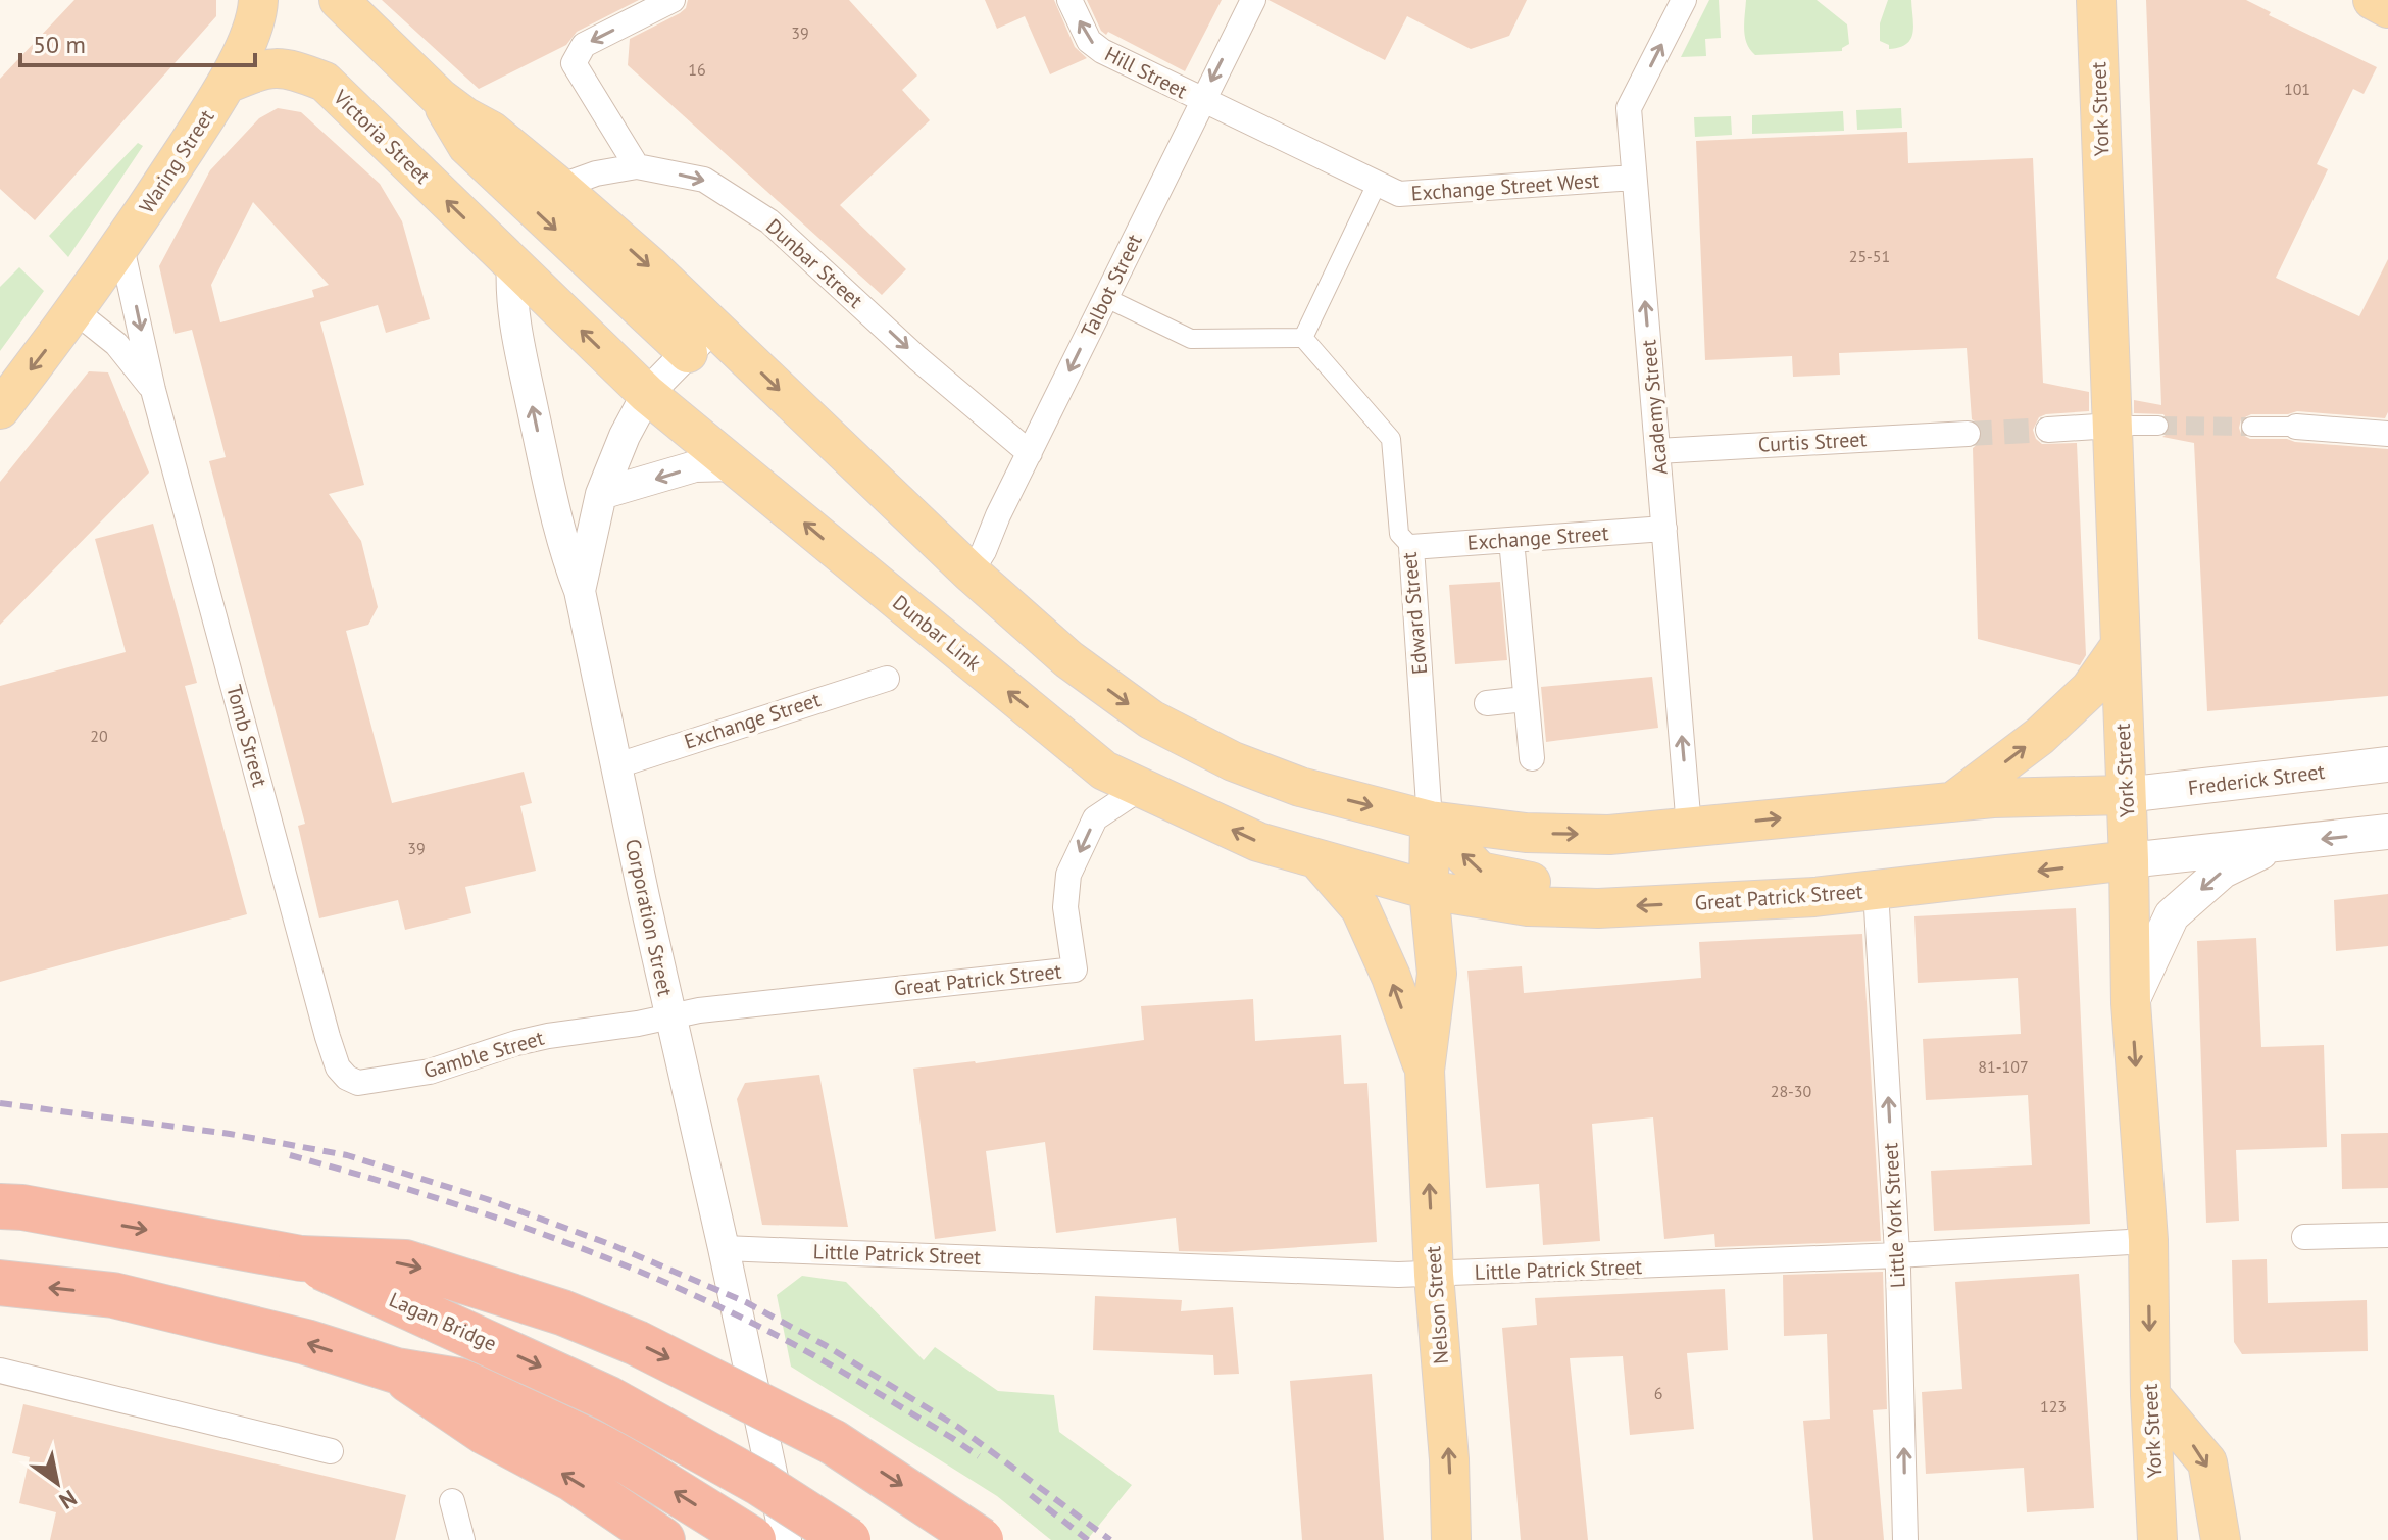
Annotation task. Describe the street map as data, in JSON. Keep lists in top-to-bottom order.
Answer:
{
  "streets": {
    "highway": ["Lagan Bridge"],
    "main road": [
      "York Street",
      "Victoria Street",
      "Waring Street",
      "Dunbar Link",
      "Frederick Street",
      "Great Patrick Street",
      "Nelson Street"
    ],
    "street": [
      "Hill Street",
      "Exchange Street West",
      "Dunbar Street",
      "Talbot Street",
      "Academy Street",
      "Curtis Street",
      "Exchange Street",
      "Edward Street",
      "Tomb Street",
      "Corporation Street",
      "Gamble Street",
      "Little York Street",
      "Little Patrick Street"
    ]
  },
  "crossings": [
    ["Hill Street", "Exchange Street West"],
    ["Hill Street", "Talbot Street"],
    ["York Street", "Frederick Street"],
    ["York Street", "Great Patrick Street"],
    ["York Street", "Little Patrick Street"],
    ["Victoria Street", "Waring Street"],
    ["Victoria Street", "Dunbar Link"],
    ["Waring Street", "Tomb Street"],
    ["Exchange Street West", "Talbot Street"],
    ["Exchange Street West", "Academy Street"],
    ["Dunbar Street", "Talbot Street"],
    ["Academy Street", "Curtis Street"],
    ["Academy Street", "Exchange Street"],
    ["Exchange Street", "Edward Street"],
    ["Exchange Street", "Corporation Street"],
    ["Edward Street", "Nelson Street"],
    ["Dunbar Link", "Great Patrick Street"],
    ["Dunbar Link", "Corporation Street"],
    ["Dunbar Link", "Nelson Street"],
    ["Tomb Street", "Gamble Street"],
    ["Great Patrick Street", "Corporation Street"],
    ["Great Patrick Street", "Gamble Street"],
    ["Great Patrick Street", "Little York Street"],
    ["Great Patrick Street", "Nelson Street"],
    ["Corporation Street", "Gamble Street"],
    ["Corporation Street", "Little Patrick Street"],
    ["Little York Street", "Little Patrick Street"],
    ["Little Patrick Street", "Nelson Street"]
  ],
  "one_way": [
    "Hill Street",
    "Dunbar Street",
    "Talbot Street",
    "Academy Street",
    "Great Patrick Street",
    "Little York Street"
  ],
  "house_numbers": [
    "39",
    "16",
    "101",
    "25-51",
    "20",
    "39",
    "81-107",
    "28-30",
    "6",
    "123"
  ],
  "scale_bar": "50 m",
  "north": "bottom right"
}
